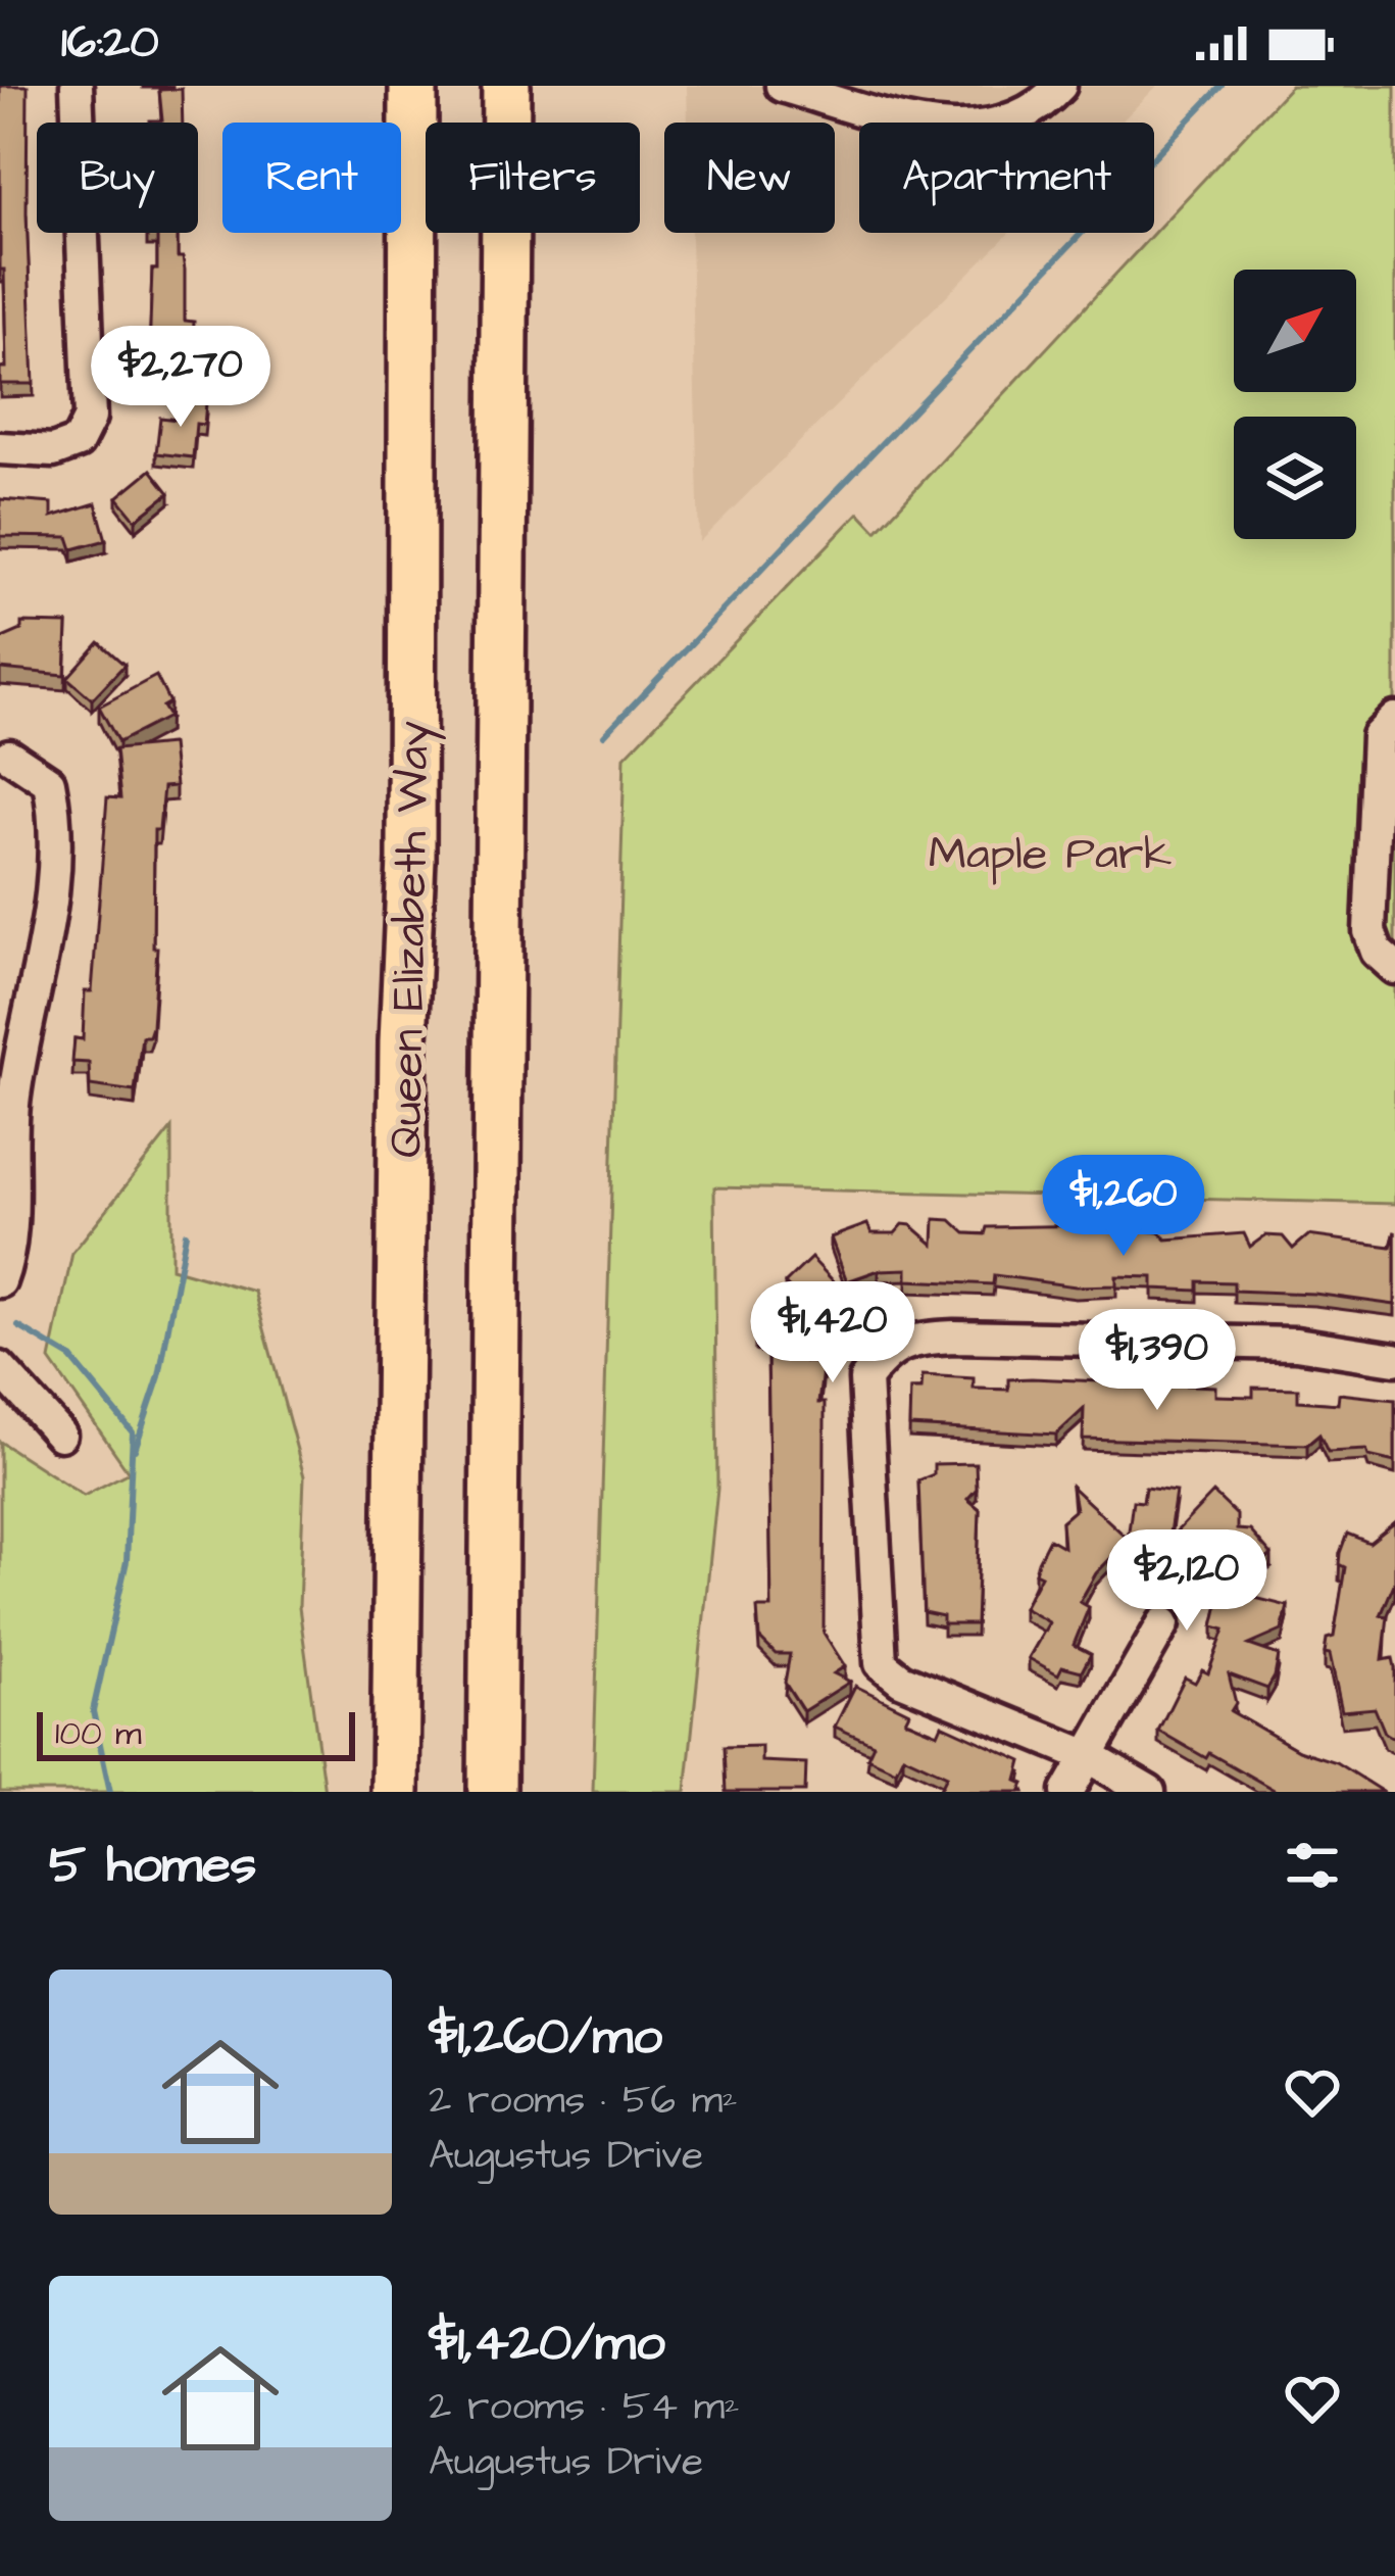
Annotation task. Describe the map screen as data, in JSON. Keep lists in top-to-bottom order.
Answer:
{
  "streets": {
    "highway": ["Queen Elizabeth Way"]
  },
  "parks": ["Maple Park"],
  "scale_bar": "100 m",
  "north": "top right",
  "page": {
    "status": "16:20",
    "chip": [
      "Buy",
      "Rent",
      "Filters",
      "New",
      "Apartment"
    ],
    "price": [
      "$2,270",
      "$1,260",
      "$1,420",
      "$1,390",
      "$2,120"
    ],
    "scale": "100 m",
    "heading": "5 homes",
    "list": [
      {
        "name": "$1,260/mo",
        "note": "2 rooms · 56 m² · Augustus Drive"
      },
      {
        "name": "$1,420/mo",
        "note": "2 rooms · 54 m² · Augustus Drive"
      }
    ]
  }
}
